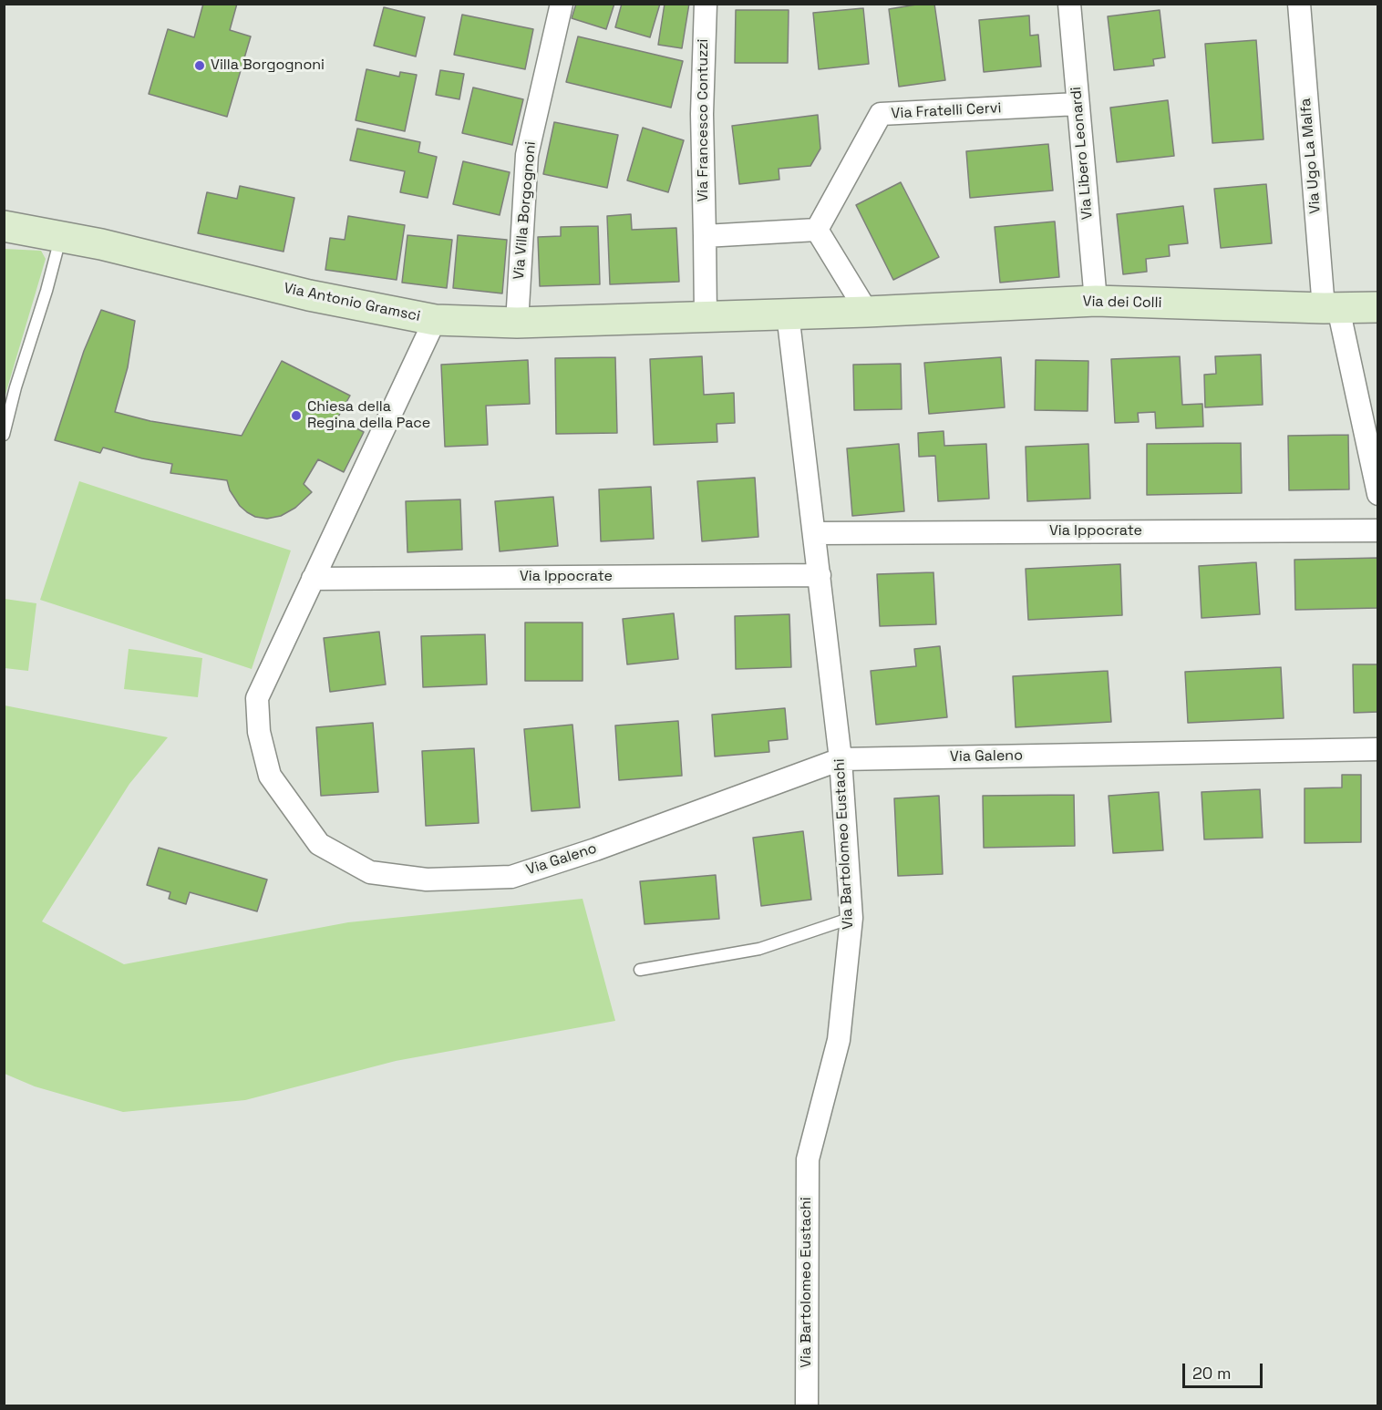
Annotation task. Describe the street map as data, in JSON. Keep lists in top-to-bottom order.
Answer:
{
  "streets": {
    "street": [
      "Via Fratelli Cervi",
      "Via Francesco Contuzzi",
      "Via Libero Leonardi",
      "Via Ugo La Malfa",
      "Via Villa Borgognoni",
      "Via Antonio Gramsci",
      "Via dei Colli",
      "Via Ippocrate",
      "Via Galeno",
      "Via Bartolomeo Eustachi"
    ]
  },
  "crossings": [
    ["Via Fratelli Cervi", "Via Libero Leonardi"],
    ["Via Francesco Contuzzi", "Via Antonio Gramsci"],
    ["Via Libero Leonardi", "Via dei Colli"],
    ["Via Ugo La Malfa", "Via dei Colli"],
    ["Via Villa Borgognoni", "Via Antonio Gramsci"],
    ["Via Antonio Gramsci", "Via dei Colli"],
    ["Via Antonio Gramsci", "Via Galeno"],
    ["Via Antonio Gramsci", "Via Bartolomeo Eustachi"],
    ["Via dei Colli", "Via Bartolomeo Eustachi"],
    ["Via Ippocrate", "Via Galeno"],
    ["Via Ippocrate", "Via Bartolomeo Eustachi"],
    ["Via Galeno", "Via Bartolomeo Eustachi"]
  ],
  "places": ["Villa Borgognoni", "Chiesa della Regina della Pace"],
  "scale_bar": "20 m"
}
